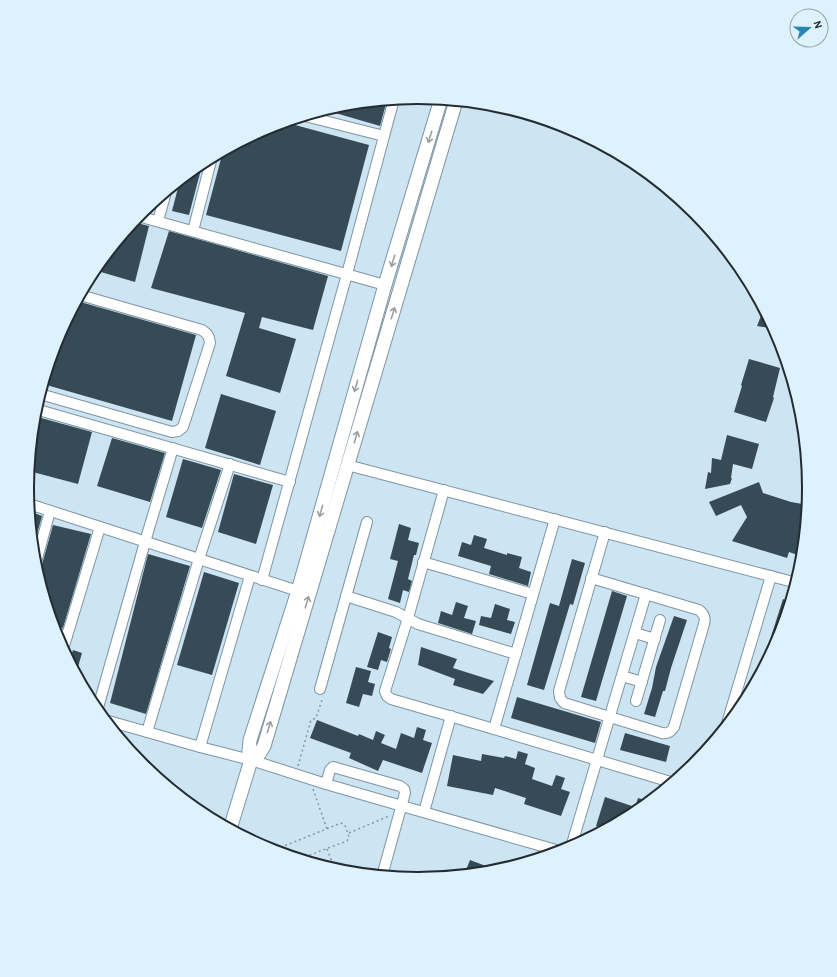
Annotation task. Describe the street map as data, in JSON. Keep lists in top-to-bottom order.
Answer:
{
  "north": "right"
}
